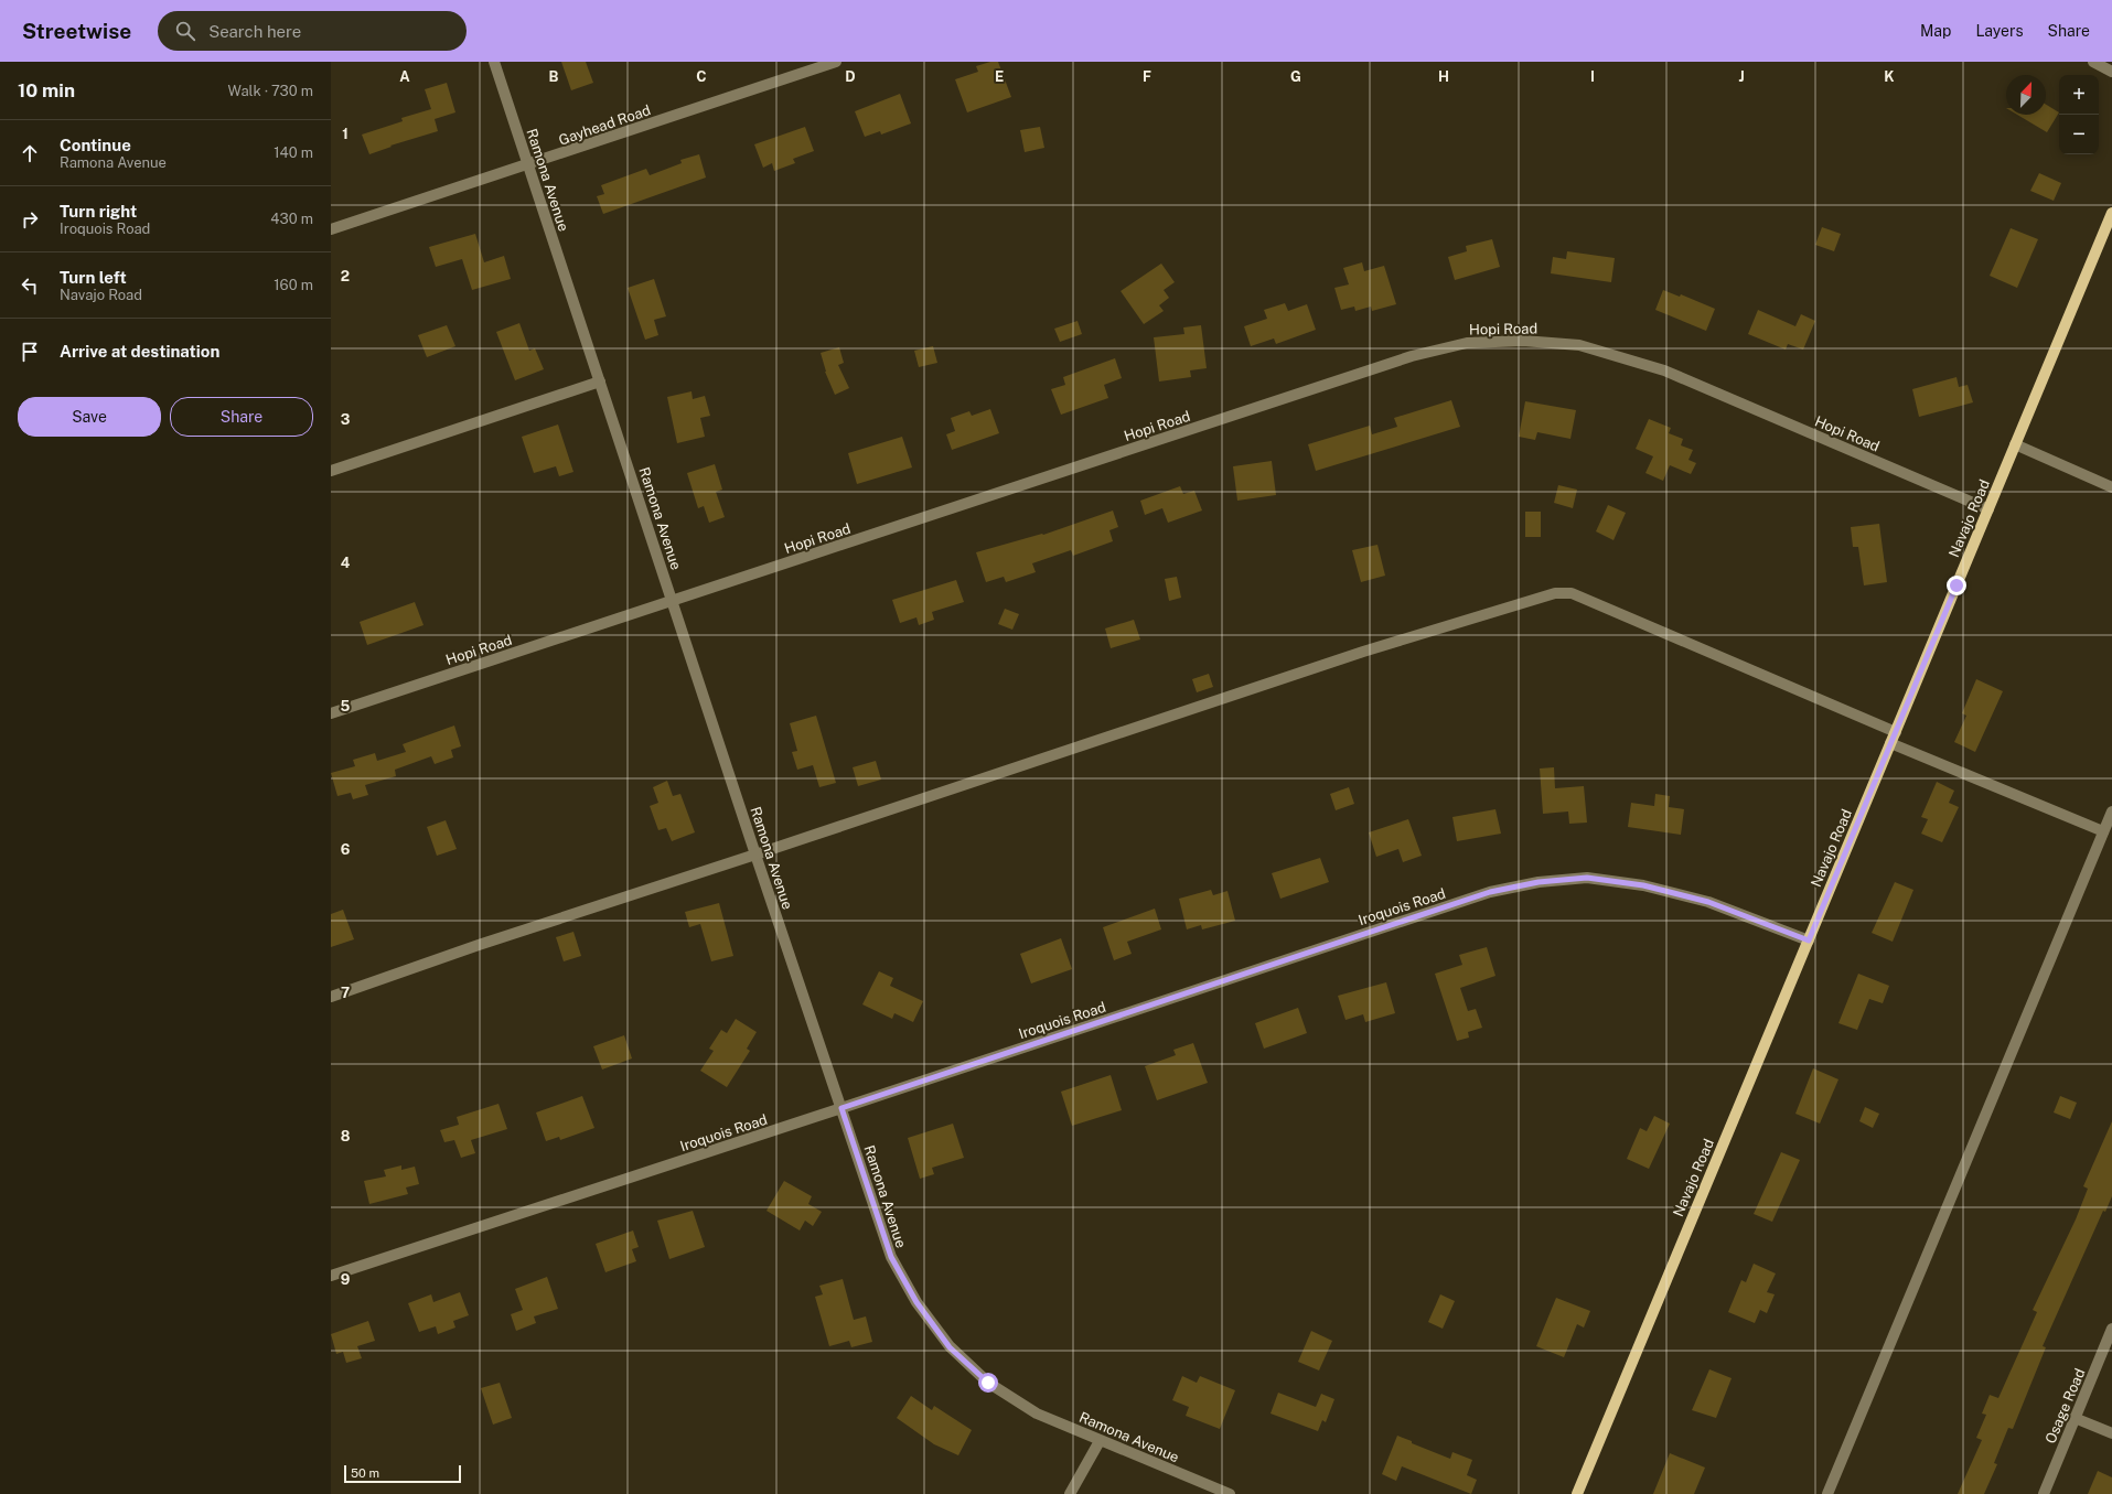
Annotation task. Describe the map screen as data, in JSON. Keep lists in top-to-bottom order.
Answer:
{
  "streets": {
    "main road": ["Navajo Road"],
    "street": [
      "Gayhead Road",
      "Ramona Avenue",
      "Hopi Road",
      "Iroquois Road",
      "Osage Road"
    ]
  },
  "crossings": [
    ["Gayhead Road", "Ramona Avenue"],
    ["Ramona Avenue", "Hopi Road"],
    ["Ramona Avenue", "Iroquois Road"],
    ["Hopi Road", "Navajo Road"],
    ["Navajo Road", "Iroquois Road"]
  ],
  "scale_bar": "50 m",
  "north": "top right",
  "page": {
    "header": "Streetwise",
    "search": "Search here",
    "nav": ["Map", "Layers", "Share"],
    "heading": ["10 min", "Walk · 730 m"],
    "map_buttons": ["+", "−"],
    "list": [
      ["Continue", "Ramona Avenue", "140 m"],
      ["Turn right", "Iroquois Road", "430 m"],
      ["Turn left", "Navajo Road", "160 m"],
      "Arrive at destination"
    ],
    "buttons": ["Save", "Share"],
    "scale": "50 m"
  },
  "grid": {
    "columns": [
      "A",
      "B",
      "C",
      "D",
      "E",
      "F",
      "G",
      "H",
      "I",
      "J",
      "K"
    ],
    "rows": [
      "1",
      "2",
      "3",
      "4",
      "5",
      "6",
      "7",
      "8",
      "9"
    ]
  }
}
